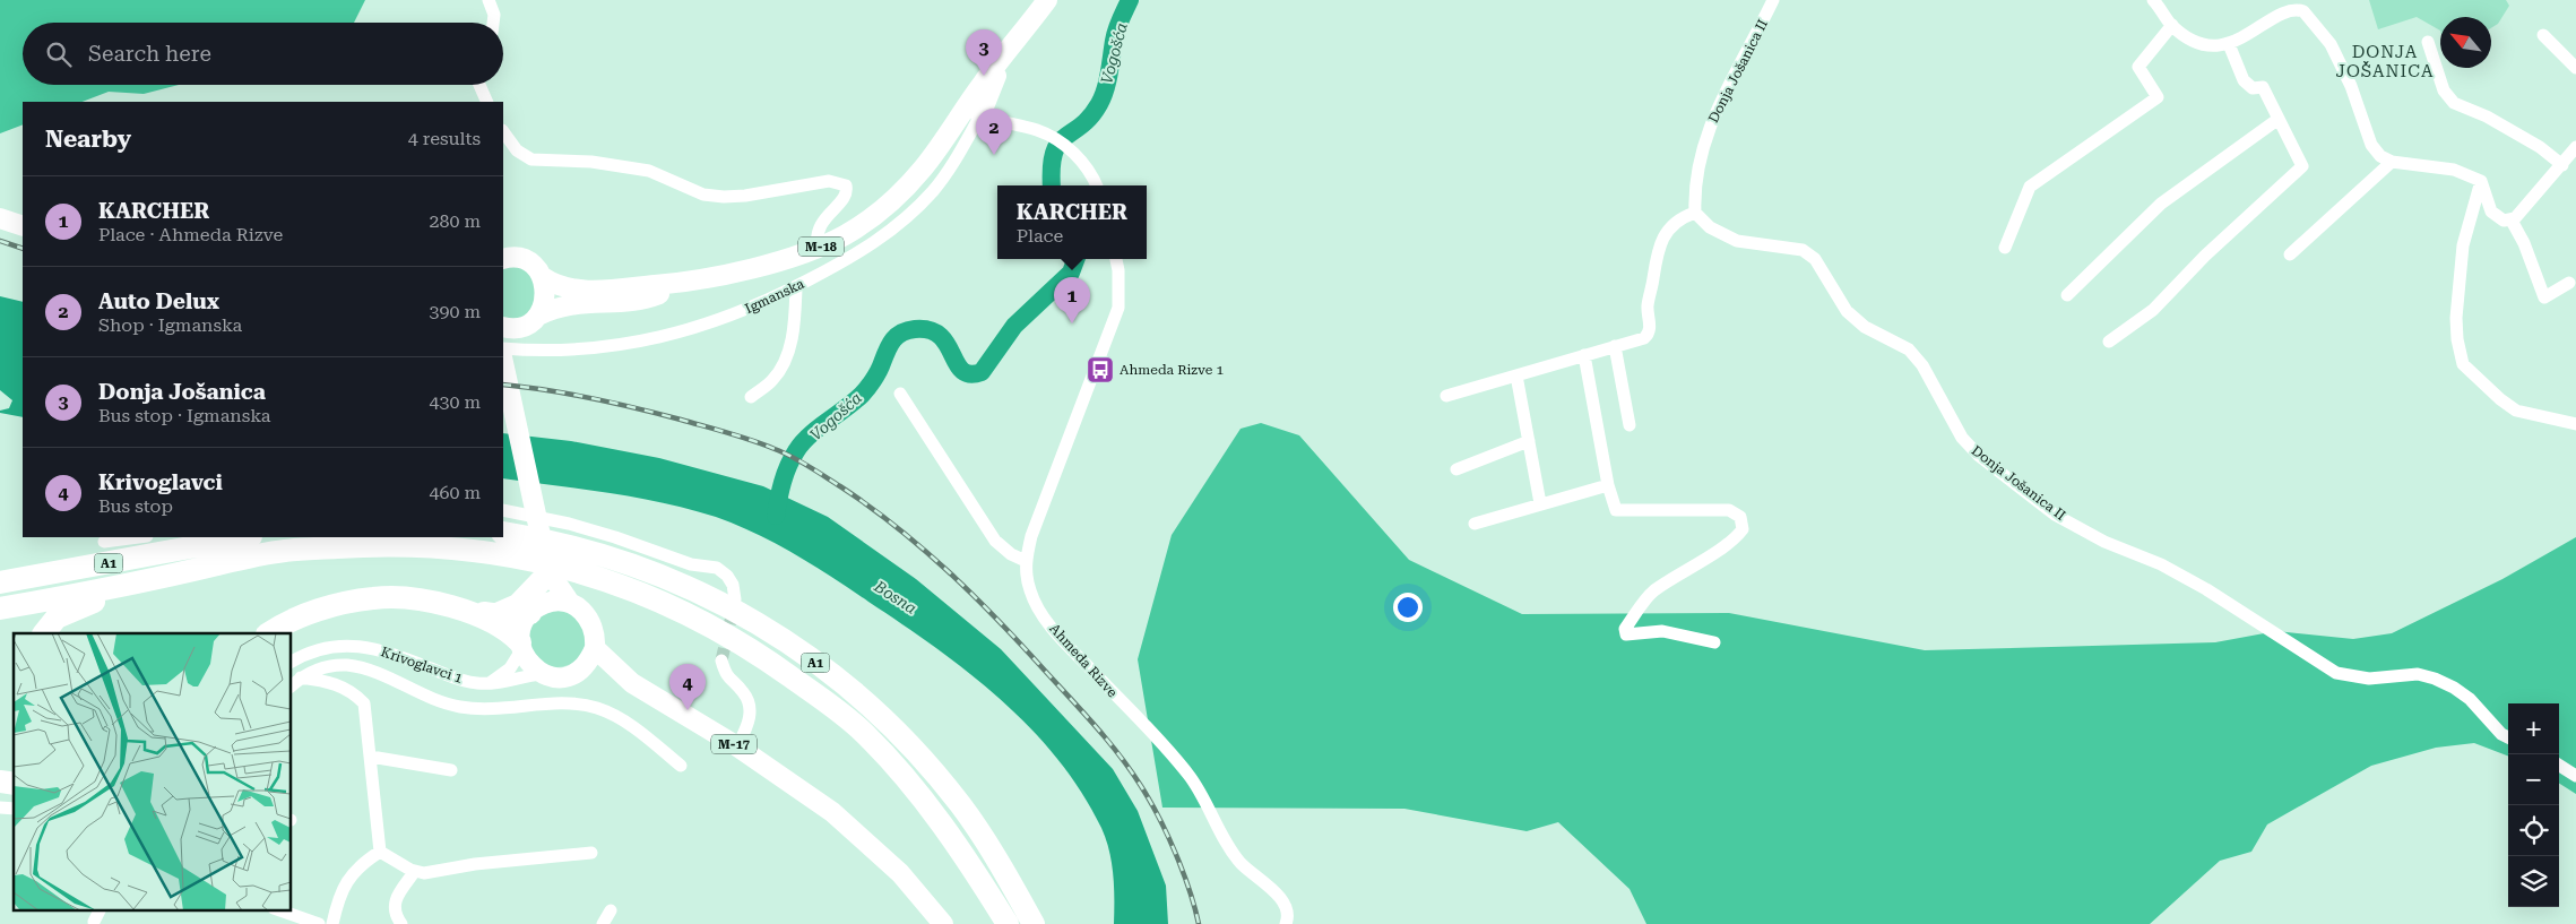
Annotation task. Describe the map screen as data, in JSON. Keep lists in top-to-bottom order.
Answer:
{
  "streets": {
    "highway": ["A1"],
    "main road": ["M-18", "M-17"],
    "street": [
      "Donja Jošanica II",
      "Igmanska",
      "Ahmeda Rizve",
      "Krivoglavci 1"
    ]
  },
  "crossings": [
    ["M-18", "Igmanska"],
    ["Krivoglavci 1", "M-17"]
  ],
  "districts": ["DONJA JOŠANICA"],
  "water": ["Vogošća", "Bosna"],
  "places": {
    "bus stop": ["Ahmeda Rizve 1"]
  },
  "north": "top left",
  "page": {
    "search": "Search here",
    "pins": [
      "3",
      "2",
      "1",
      "4"
    ],
    "heading": ["Nearby", "4 results"],
    "list": [
      {
        "mark": "1",
        "name": "KARCHER",
        "note": "Place · Ahmeda Rizve",
        "value": "280 m"
      },
      {
        "mark": "2",
        "name": "Auto Delux",
        "note": "Shop · Igmanska",
        "value": "390 m"
      },
      {
        "mark": "3",
        "name": "Donja Jošanica",
        "note": "Bus stop · Igmanska",
        "value": "430 m"
      },
      {
        "mark": "4",
        "name": "Krivoglavci",
        "note": "Bus stop",
        "value": "460 m"
      }
    ],
    "popup": ["KARCHER", "Place"],
    "map_buttons": ["+", "−"]
  }
}
